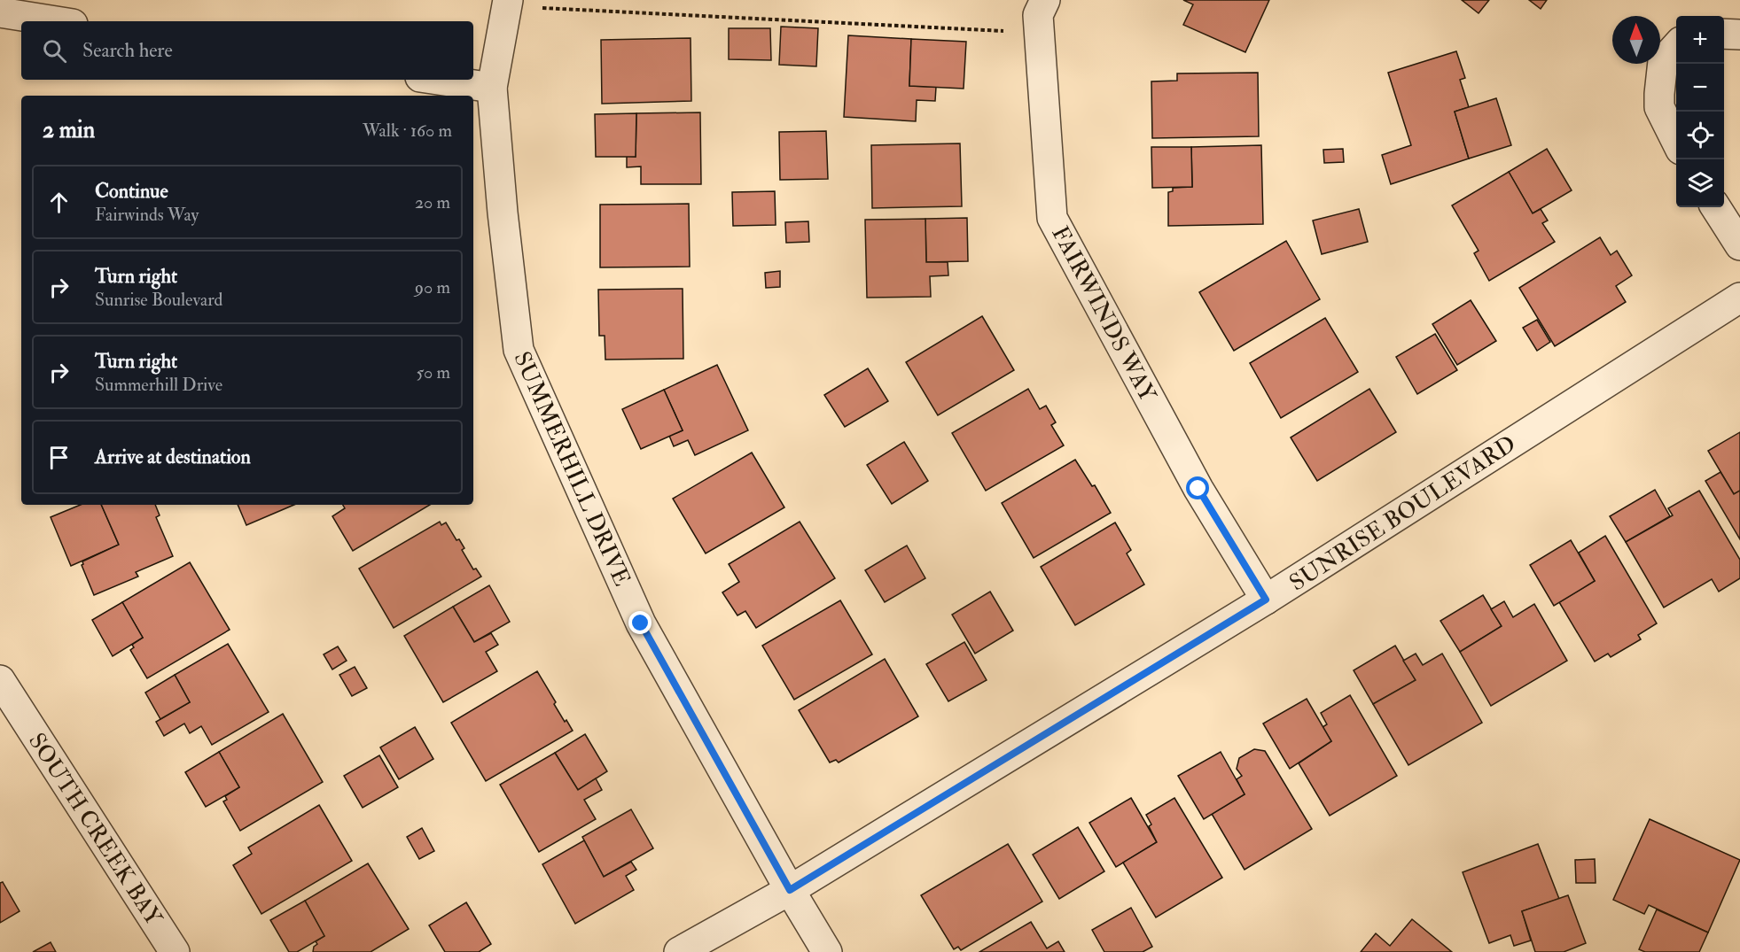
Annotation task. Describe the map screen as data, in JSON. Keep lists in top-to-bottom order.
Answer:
{
  "streets": {
    "street": [
      "FAIRWINDS WAY",
      "SUMMERHILL DRIVE",
      "SUNRISE BOULEVARD",
      "SOUTH CREEK BAY"
    ]
  },
  "crossings": [
    ["FAIRWINDS WAY", "SUNRISE BOULEVARD"],
    ["SUMMERHILL DRIVE", "SUNRISE BOULEVARD"]
  ],
  "north": "top",
  "page": {
    "map_buttons": ["+", "−"],
    "search": "Search here",
    "heading": ["2 min", "Walk · 160 m"],
    "list": [
      ["Continue", "Fairwinds Way", "20 m"],
      ["Turn right", "Sunrise Boulevard", "90 m"],
      ["Turn right", "Summerhill Drive", "50 m"],
      "Arrive at destination"
    ]
  }
}
